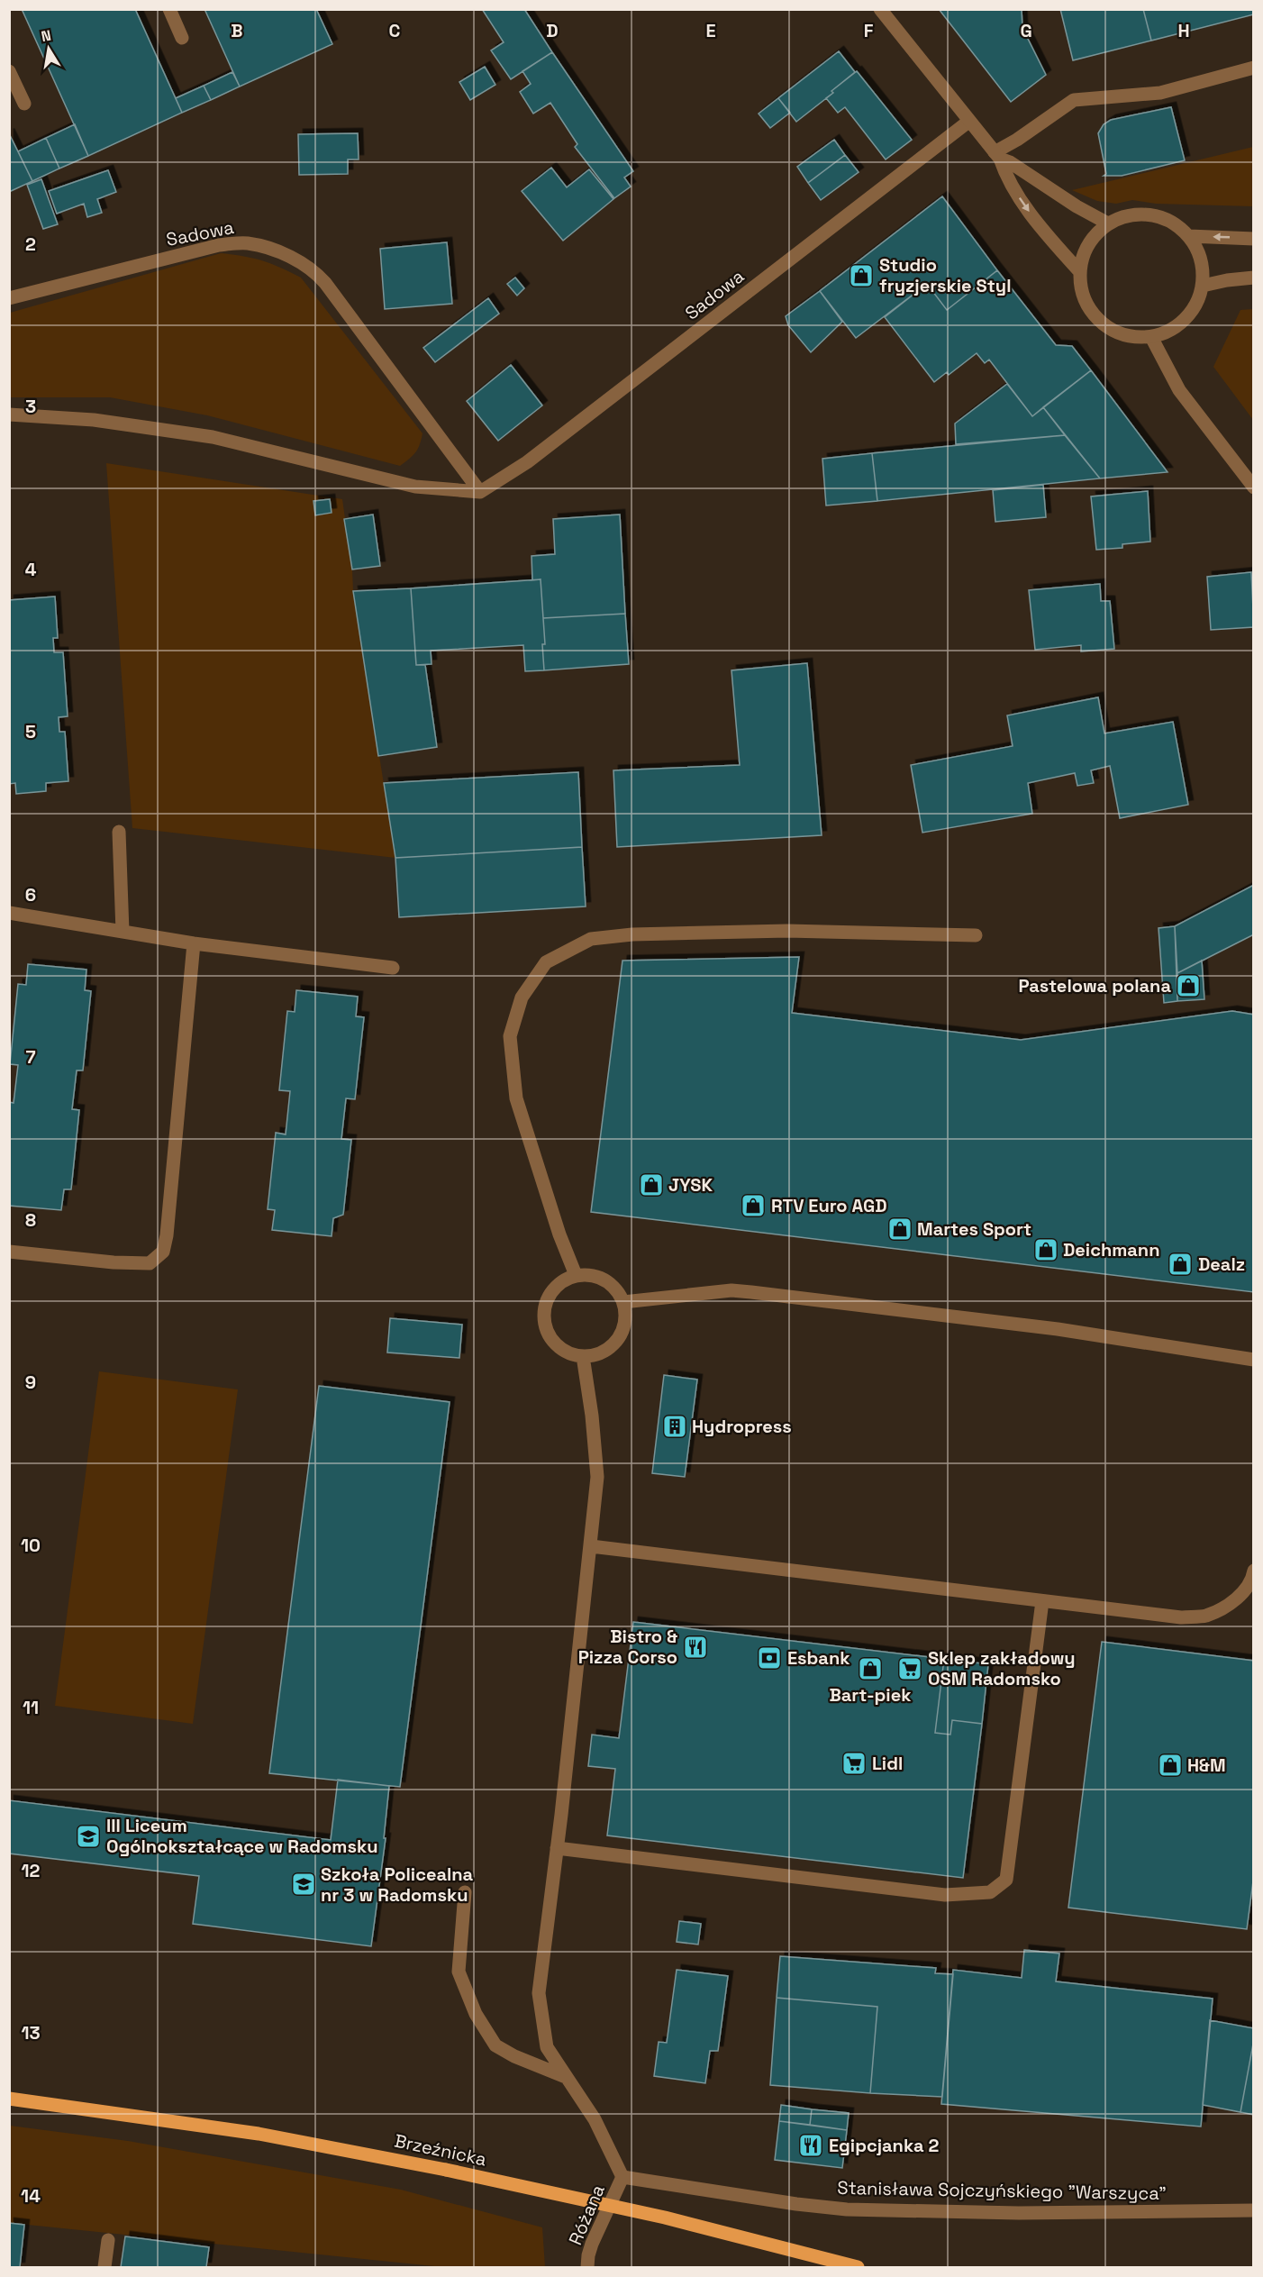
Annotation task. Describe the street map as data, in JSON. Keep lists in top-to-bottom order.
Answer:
{
  "streets": {
    "main road": ["Brzeźnicka"],
    "street": ["Sadowa", "Stanisława Sojczyńskiego \"Warszyca\"", "Różana"]
  },
  "crossings": [
    ["Stanisława Sojczyńskiego \"Warszyca\"", "Różana"]
  ],
  "places": {
    "shop": [
      "Studio fryzjerskie Styl",
      "Pastelowa polana",
      "JYSK",
      "RTV Euro AGD",
      "Martes Sport",
      "Deichmann",
      "Dealz",
      "Bart-piek",
      "H&M"
    ],
    "building": ["Hydropress"],
    "restaurant": ["Bistro & Pizza Corso", "Egipcjanka 2"],
    "bank": ["Esbank"],
    "supermarket": ["Sklep zakładowy OSM Radomsko", "Lidl"],
    "school or university": ["III Liceum Ogólnokształcące w Radomsku", "Szkoła Policealna nr 3 w Radomsku"]
  },
  "north": "top",
  "grid": {
    "columns": [
      "B",
      "C",
      "D",
      "E",
      "F",
      "G",
      "H"
    ],
    "rows": [
      "2",
      "3",
      "4",
      "5",
      "6",
      "7",
      "8",
      "9",
      "10",
      "11",
      "12",
      "13",
      "14"
    ]
  }
}
